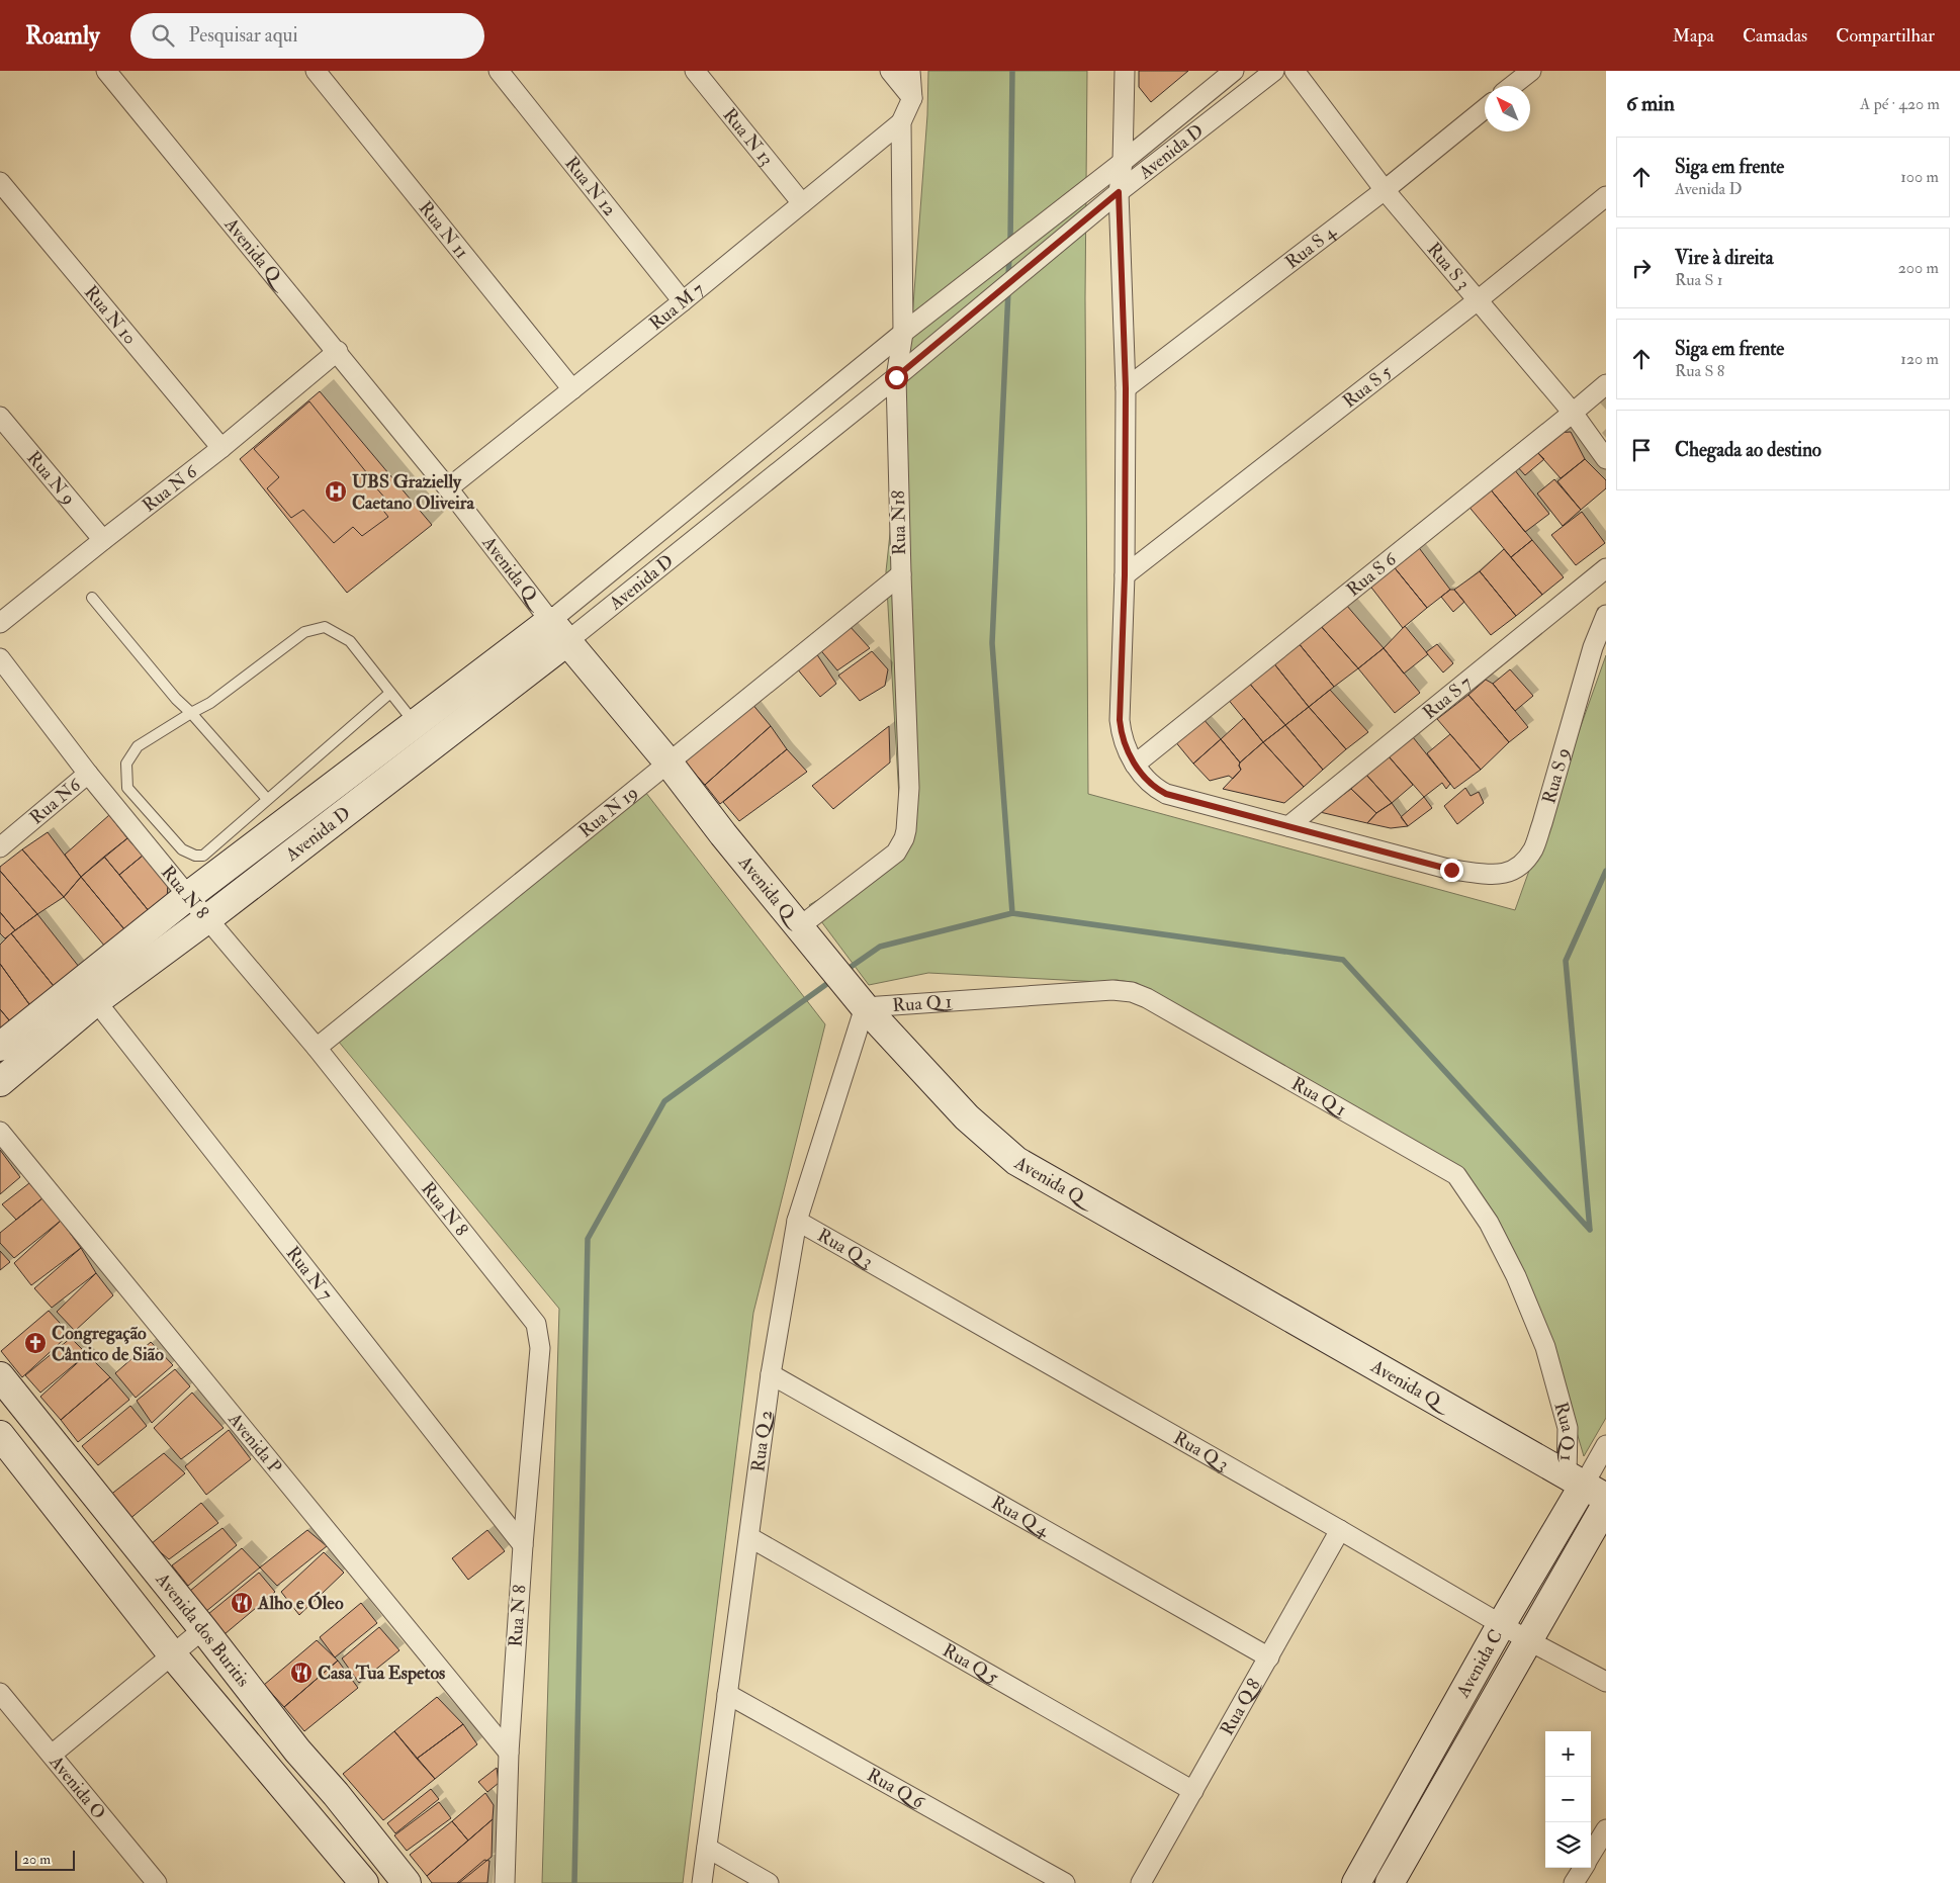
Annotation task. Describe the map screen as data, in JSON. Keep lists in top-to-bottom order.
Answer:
{
  "streets": {
    "street": [
      "Rua N 13",
      "Avenida D",
      "Rua N 12",
      "Rua N 11",
      "Rua S 4",
      "Avenida Q",
      "Rua S 3",
      "Rua M 7",
      "Rua N 10",
      "Rua S 5",
      "Rua N 9",
      "Rua N 6",
      "Rua N18",
      "Rua S 6",
      "Rua S 7",
      "Rua S 9",
      "Rua N6",
      "Rua N 19",
      "Rua N 8",
      "Rua Q 1",
      "Rua Q 3",
      "Rua N 7",
      "Rua Q 2",
      "Avenida P",
      "Rua Q 4",
      "Avenida dos Buritis",
      "Rua Q 5",
      "Avenida C",
      "Rua Q 8",
      "Avenida O",
      "Rua Q 6"
    ]
  },
  "crossings": [
    ["Rua N 13", "Rua M 7"],
    ["Avenida D", "Avenida Q"],
    ["Avenida D", "Rua N18"],
    ["Avenida D", "Rua S 9"],
    ["Avenida D", "Rua N 8"],
    ["Avenida D", "Rua N 7"],
    ["Rua N 12", "Rua M 7"],
    ["Rua N 11", "Rua M 7"],
    ["Rua S 4", "Rua S 3"],
    ["Rua S 4", "Rua S 9"],
    ["Avenida Q", "Rua M 7"],
    ["Avenida Q", "Rua N 6"],
    ["Avenida Q", "Rua N18"],
    ["Avenida Q", "Rua N 19"],
    ["Avenida Q", "Rua Q 1"],
    ["Avenida Q", "Rua Q 2"],
    ["Avenida Q", "Avenida C"],
    ["Rua S 3", "Rua S 5"],
    ["Rua S 3", "Rua S 6"],
    ["Rua M 7", "Rua N18"],
    ["Rua N 10", "Rua N 6"],
    ["Rua S 5", "Rua S 9"],
    ["Rua N 9", "Rua N 6"],
    ["Rua N18", "Rua N 19"],
    ["Rua S 6", "Rua S 9"],
    ["Rua S 7", "Rua S 9"],
    ["Rua N6", "Rua N 8"],
    ["Rua N 19", "Rua N 8"],
    ["Rua N 8", "Rua N 7"],
    ["Rua N 8", "Avenida P"],
    ["Rua Q 1", "Rua Q 2"],
    ["Rua Q 1", "Avenida C"],
    ["Rua Q 3", "Rua Q 2"],
    ["Rua Q 3", "Avenida C"],
    ["Rua Q 3", "Rua Q 8"],
    ["Rua Q 2", "Rua Q 4"],
    ["Rua Q 2", "Rua Q 5"],
    ["Rua Q 2", "Rua Q 6"],
    ["Rua Q 4", "Rua Q 8"],
    ["Rua Q 5", "Rua Q 8"]
  ],
  "places": {
    "hospital": ["UBS Grazielly Caetano Oliveira"],
    "church": ["Congregação Cântico de Sião"],
    "restaurant": ["Alho e Óleo", "Casa Tua Espetos"]
  },
  "scale_bar": "20 m",
  "north": "top left",
  "page": {
    "header": "Roamly",
    "search": "Pesquisar aqui",
    "nav": ["Mapa", "Camadas", "Compartilhar"],
    "heading": ["6 min", "A pé · 420 m"],
    "list": [
      ["Siga em frente", "Avenida D", "100 m"],
      ["Vire à direita", "Rua S 1", "200 m"],
      ["Siga em frente", "Rua S 8", "120 m"],
      "Chegada ao destino"
    ],
    "map_buttons": ["+", "−"],
    "scale": "20 m"
  }
}
